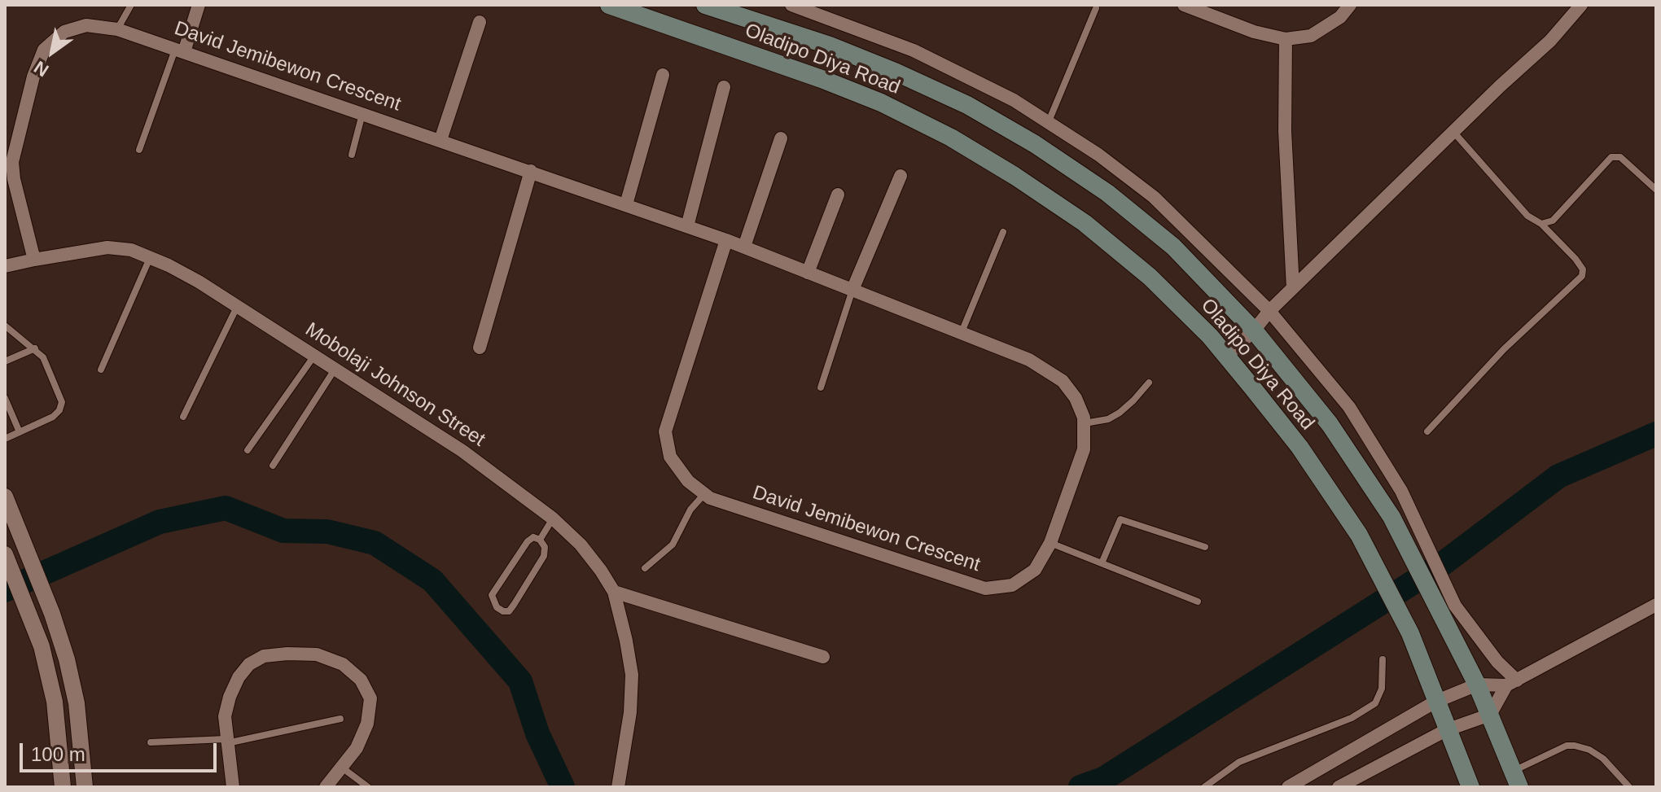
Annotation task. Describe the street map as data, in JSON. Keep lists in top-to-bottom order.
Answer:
{
  "streets": {
    "main road": ["Oladipo Diya Road"],
    "street": ["David Jemibewon Crescent", "Mobolaji Johnson Street"]
  },
  "crossings": [
    ["David Jemibewon Crescent", "Mobolaji Johnson Street"]
  ],
  "scale_bar": "100 m",
  "north": "bottom left"
}
